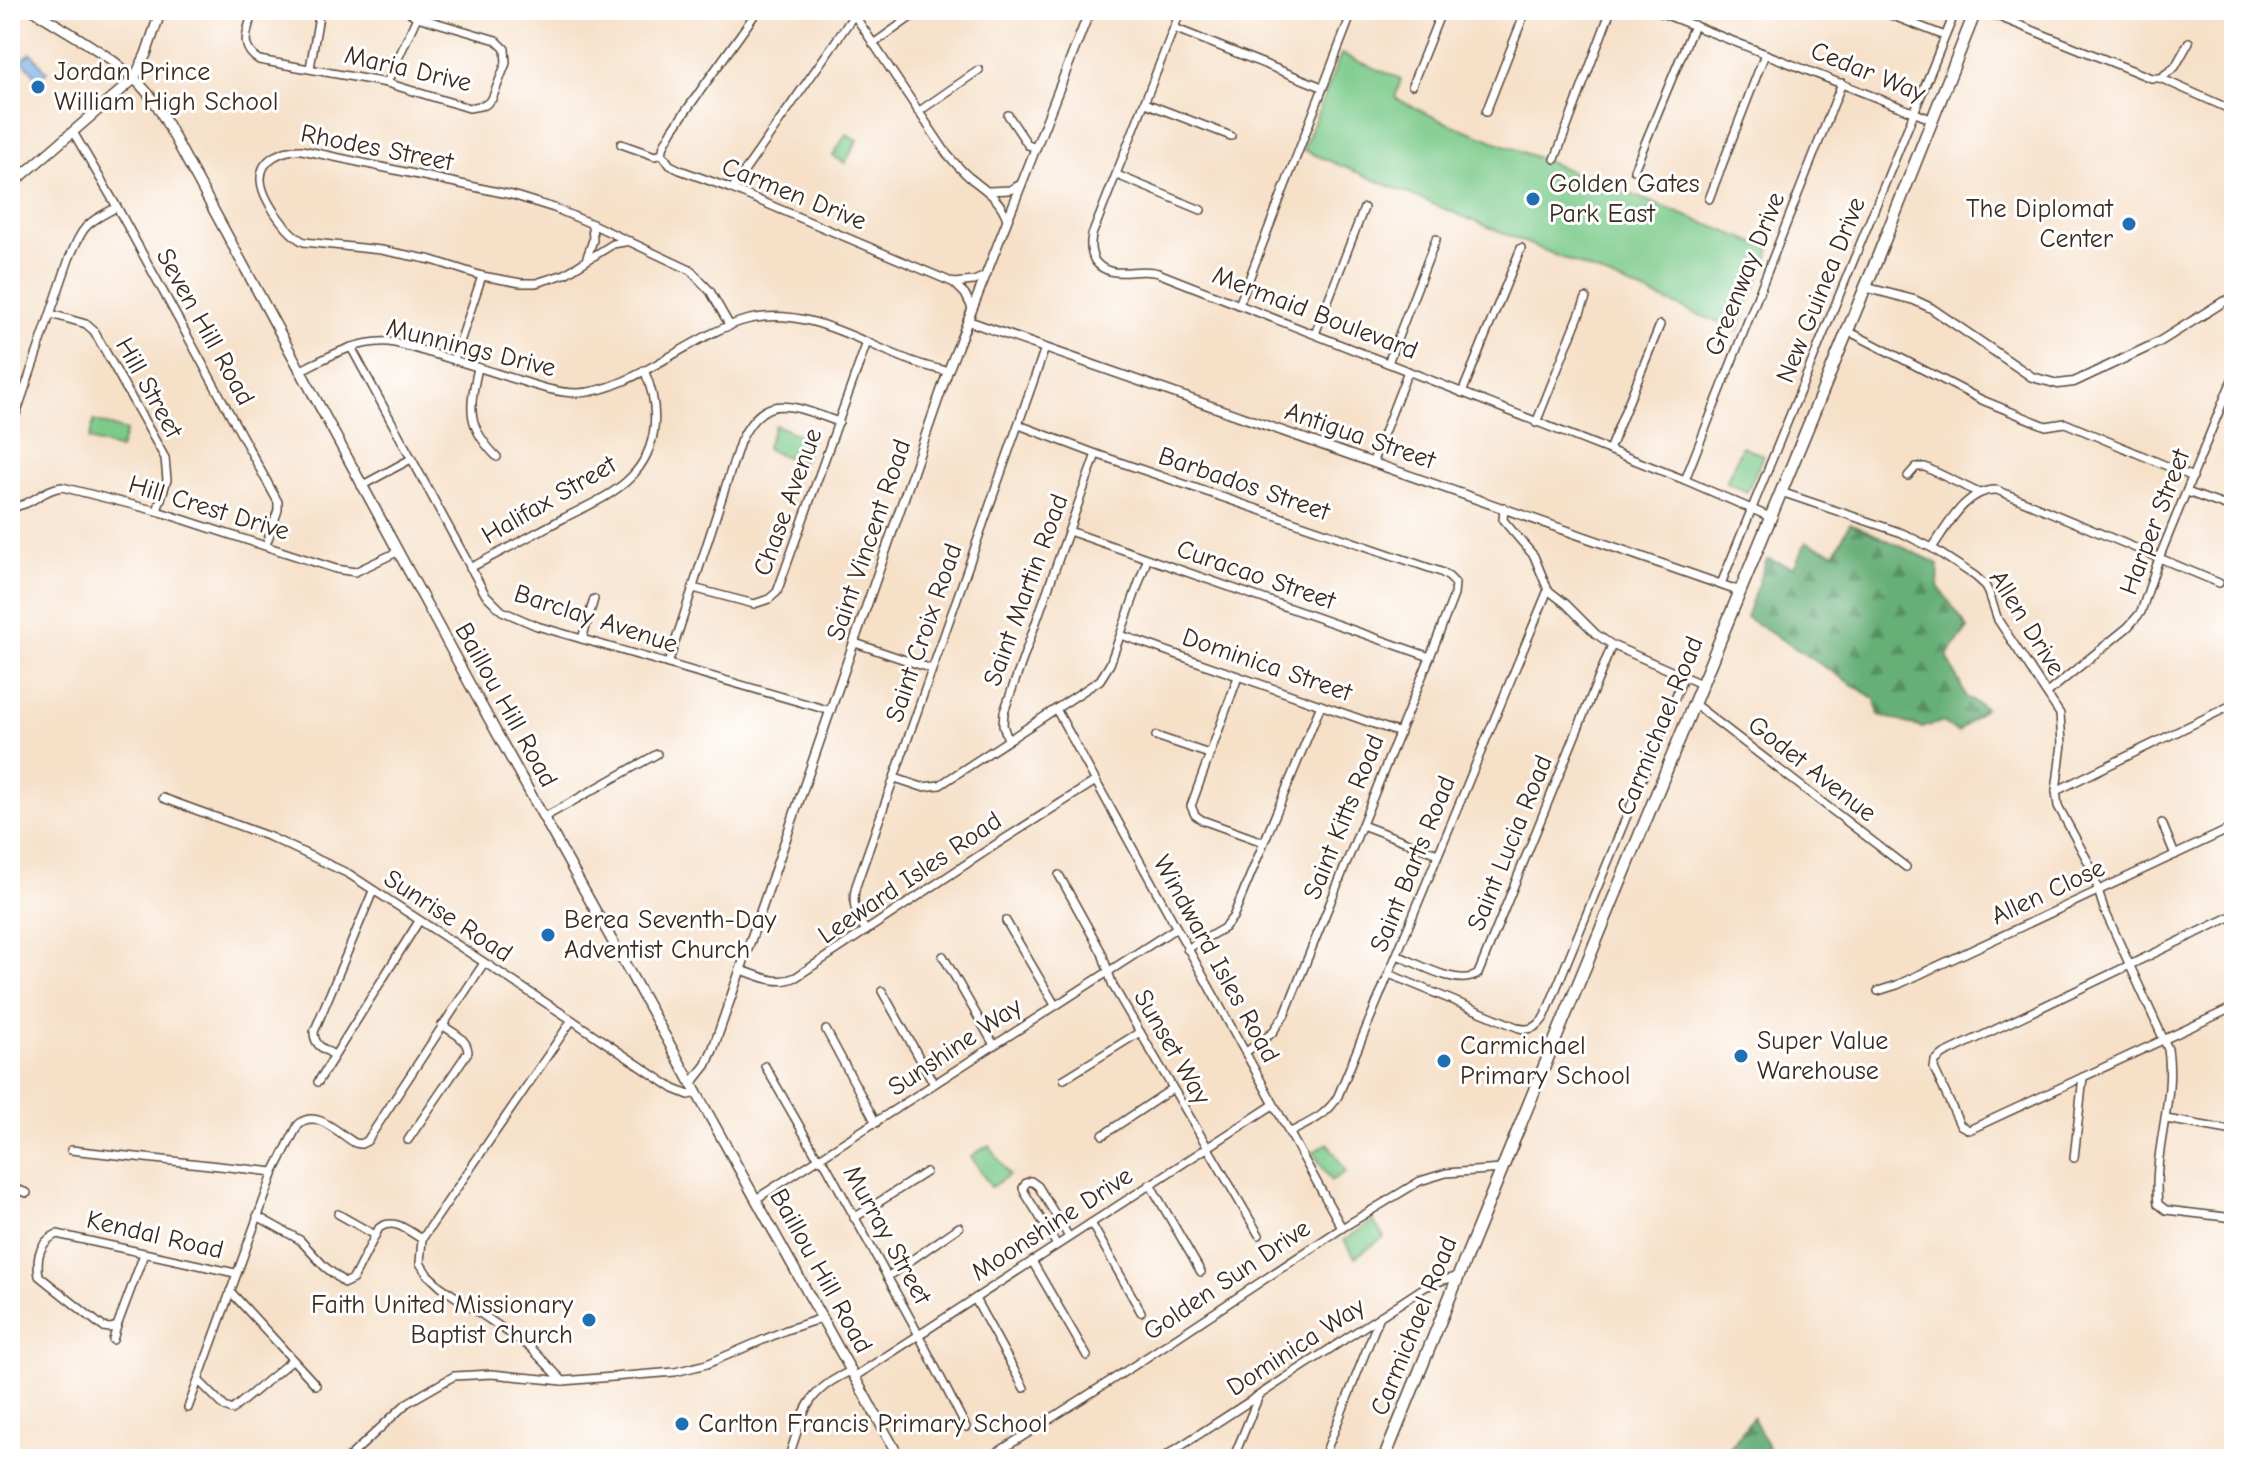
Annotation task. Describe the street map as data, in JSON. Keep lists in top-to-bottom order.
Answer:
{
  "streets": {
    "main road": ["Baillou Hill Road", "Carmichael Road"],
    "street": [
      "Maria Drive",
      "Cedar Way",
      "Rhodes Street",
      "Carmen Drive",
      "Greenway Drive",
      "New Guinea Drive",
      "Mermaid Boulevard",
      "Seven Hill Road",
      "Munnings Drive",
      "Hill Street",
      "Antigua Street",
      "Barbados Street",
      "Halifax Street",
      "Chase Avenue",
      "Hill Crest Drive",
      "Harper Street",
      "Saint Vincent Road",
      "Curacao Street",
      "Saint Martin Road",
      "Barclay Avenue",
      "Allen Drive",
      "Saint Croix Road",
      "Dominica Street",
      "Godet Avenue",
      "Saint Kitts Road",
      "Saint Lucia Road",
      "Saint Barts Road",
      "Leeward Isles Road",
      "Allen Close",
      "Sunrise Road",
      "Windward Isles Road",
      "Sunshine Way",
      "Sunset Way",
      "Moonshine Drive",
      "Kendal Road",
      "Murray Street",
      "Golden Sun Drive",
      "Dominica Way"
    ]
  },
  "crossings": [
    ["Cedar Way", "Greenway Drive"],
    ["Cedar Way", "New Guinea Drive"],
    ["Cedar Way", "Carmichael Road"],
    ["Rhodes Street", "Munnings Drive"],
    ["Greenway Drive", "Mermaid Boulevard"],
    ["New Guinea Drive", "Mermaid Boulevard"],
    ["New Guinea Drive", "Antigua Street"],
    ["Mermaid Boulevard", "Carmichael Road"],
    ["Seven Hill Road", "Hill Crest Drive"],
    ["Munnings Drive", "Halifax Street"],
    ["Munnings Drive", "Chase Avenue"],
    ["Munnings Drive", "Saint Vincent Road"],
    ["Munnings Drive", "Barclay Avenue"],
    ["Munnings Drive", "Baillou Hill Road"],
    ["Hill Street", "Hill Crest Drive"],
    ["Antigua Street", "Saint Vincent Road"],
    ["Antigua Street", "Saint Croix Road"],
    ["Antigua Street", "Carmichael Road"],
    ["Barbados Street", "Saint Martin Road"],
    ["Barbados Street", "Saint Croix Road"],
    ["Barbados Street", "Saint Kitts Road"],
    ["Halifax Street", "Barclay Avenue"],
    ["Hill Crest Drive", "Baillou Hill Road"],
    ["Harper Street", "Allen Drive"],
    ["Saint Vincent Road", "Barclay Avenue"],
    ["Saint Vincent Road", "Baillou Hill Road"],
    ["Saint Vincent Road", "Leeward Isles Road"],
    ["Saint Vincent Road", "Sunrise Road"],
    ["Curacao Street", "Saint Martin Road"],
    ["Curacao Street", "Saint Kitts Road"],
    ["Allen Drive", "Carmichael Road"],
    ["Allen Drive", "Allen Close"],
    ["Saint Croix Road", "Leeward Isles Road"],
    ["Dominica Street", "Saint Kitts Road"],
    ["Baillou Hill Road", "Sunrise Road"],
    ["Baillou Hill Road", "Sunshine Way"],
    ["Baillou Hill Road", "Moonshine Drive"],
    ["Carmichael Road", "Godet Avenue"],
    ["Carmichael Road", "Golden Sun Drive"],
    ["Carmichael Road", "Dominica Way"],
    ["Saint Kitts Road", "Windward Isles Road"],
    ["Saint Lucia Road", "Saint Barts Road"],
    ["Saint Barts Road", "Windward Isles Road"],
    ["Leeward Isles Road", "Windward Isles Road"],
    ["Windward Isles Road", "Sunshine Way"],
    ["Windward Isles Road", "Moonshine Drive"],
    ["Windward Isles Road", "Golden Sun Drive"],
    ["Sunshine Way", "Sunset Way"],
    ["Sunshine Way", "Murray Street"],
    ["Sunset Way", "Moonshine Drive"],
    ["Moonshine Drive", "Murray Street"]
  ],
  "places": [
    "Jordan Prince William High School",
    "Golden Gates Park East",
    "The Diplomat Center",
    "Berea Seventh-Day Adventist Church",
    "Super Value Warehouse",
    "Carmichael Primary School",
    "Faith United Missionary Baptist Church",
    "Carlton Francis Primary School"
  ]
}
